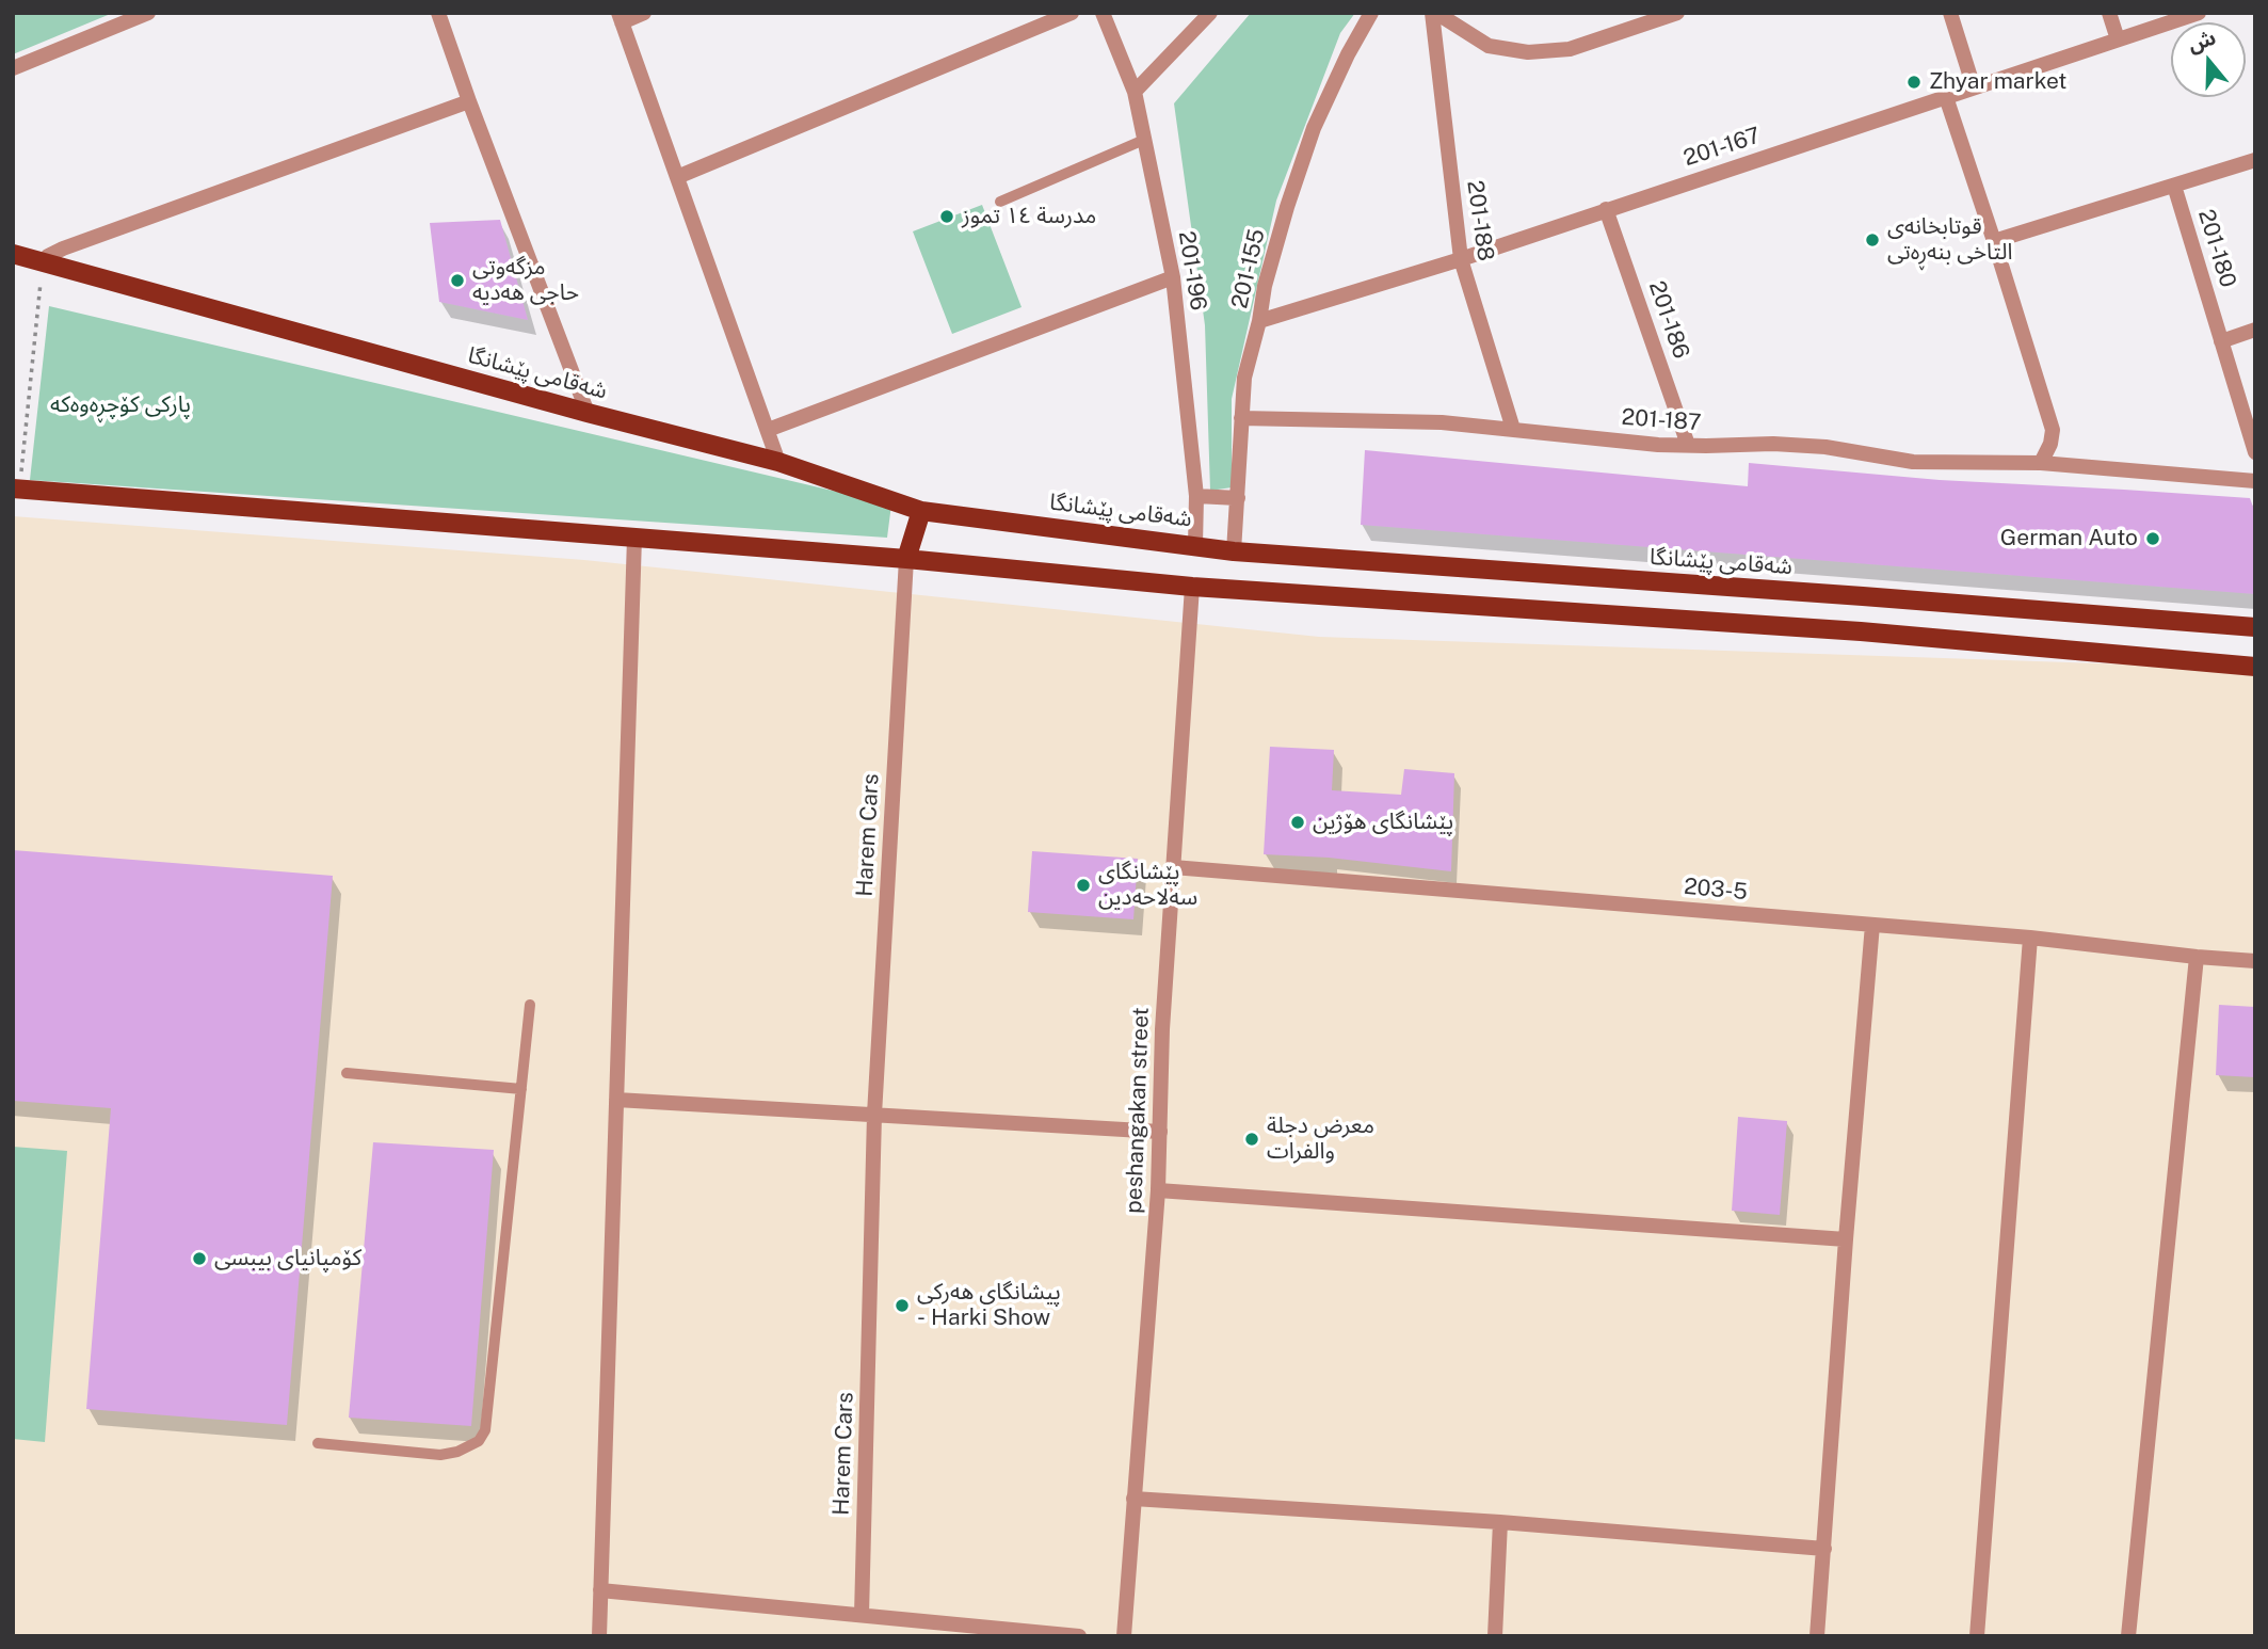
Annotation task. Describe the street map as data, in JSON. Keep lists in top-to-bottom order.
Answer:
{
  "streets": {
    "main road": ["شەقامی پێشانگا"],
    "street": [
      "201-167",
      "201-188",
      "201-180",
      "201-155",
      "201-196",
      "201-186",
      "201-187",
      "Harem Cars",
      "203-5",
      "peshangakan street"
    ]
  },
  "crossings": [
    ["201-167", "201-188"],
    ["201-167", "201-155"],
    ["201-167", "201-186"],
    ["201-188", "201-187"],
    ["201-155", "شەقامی پێشانگا"],
    ["201-155", "201-187"],
    ["201-196", "شەقامی پێشانگا"],
    ["201-186", "201-187"],
    ["203-5", "peshangakan street"]
  ],
  "parks": ["پارکی کۆچڕەوەکە"],
  "places": [
    "Zhyar market",
    "مدرسة ١٤ تموز",
    "قوتابخانەی التاخی بنەڕەتی",
    "مزگەوتی حاجی هەدیە",
    "German Auto",
    "پێشانگای هۆژین",
    "پێشانگای سەلاحەدین",
    "معرض دجلة والفرات",
    "كۆمپانیای بیبسی",
    "پیشانگای هەرکی - Harki Show"
  ],
  "north": "top"
}
